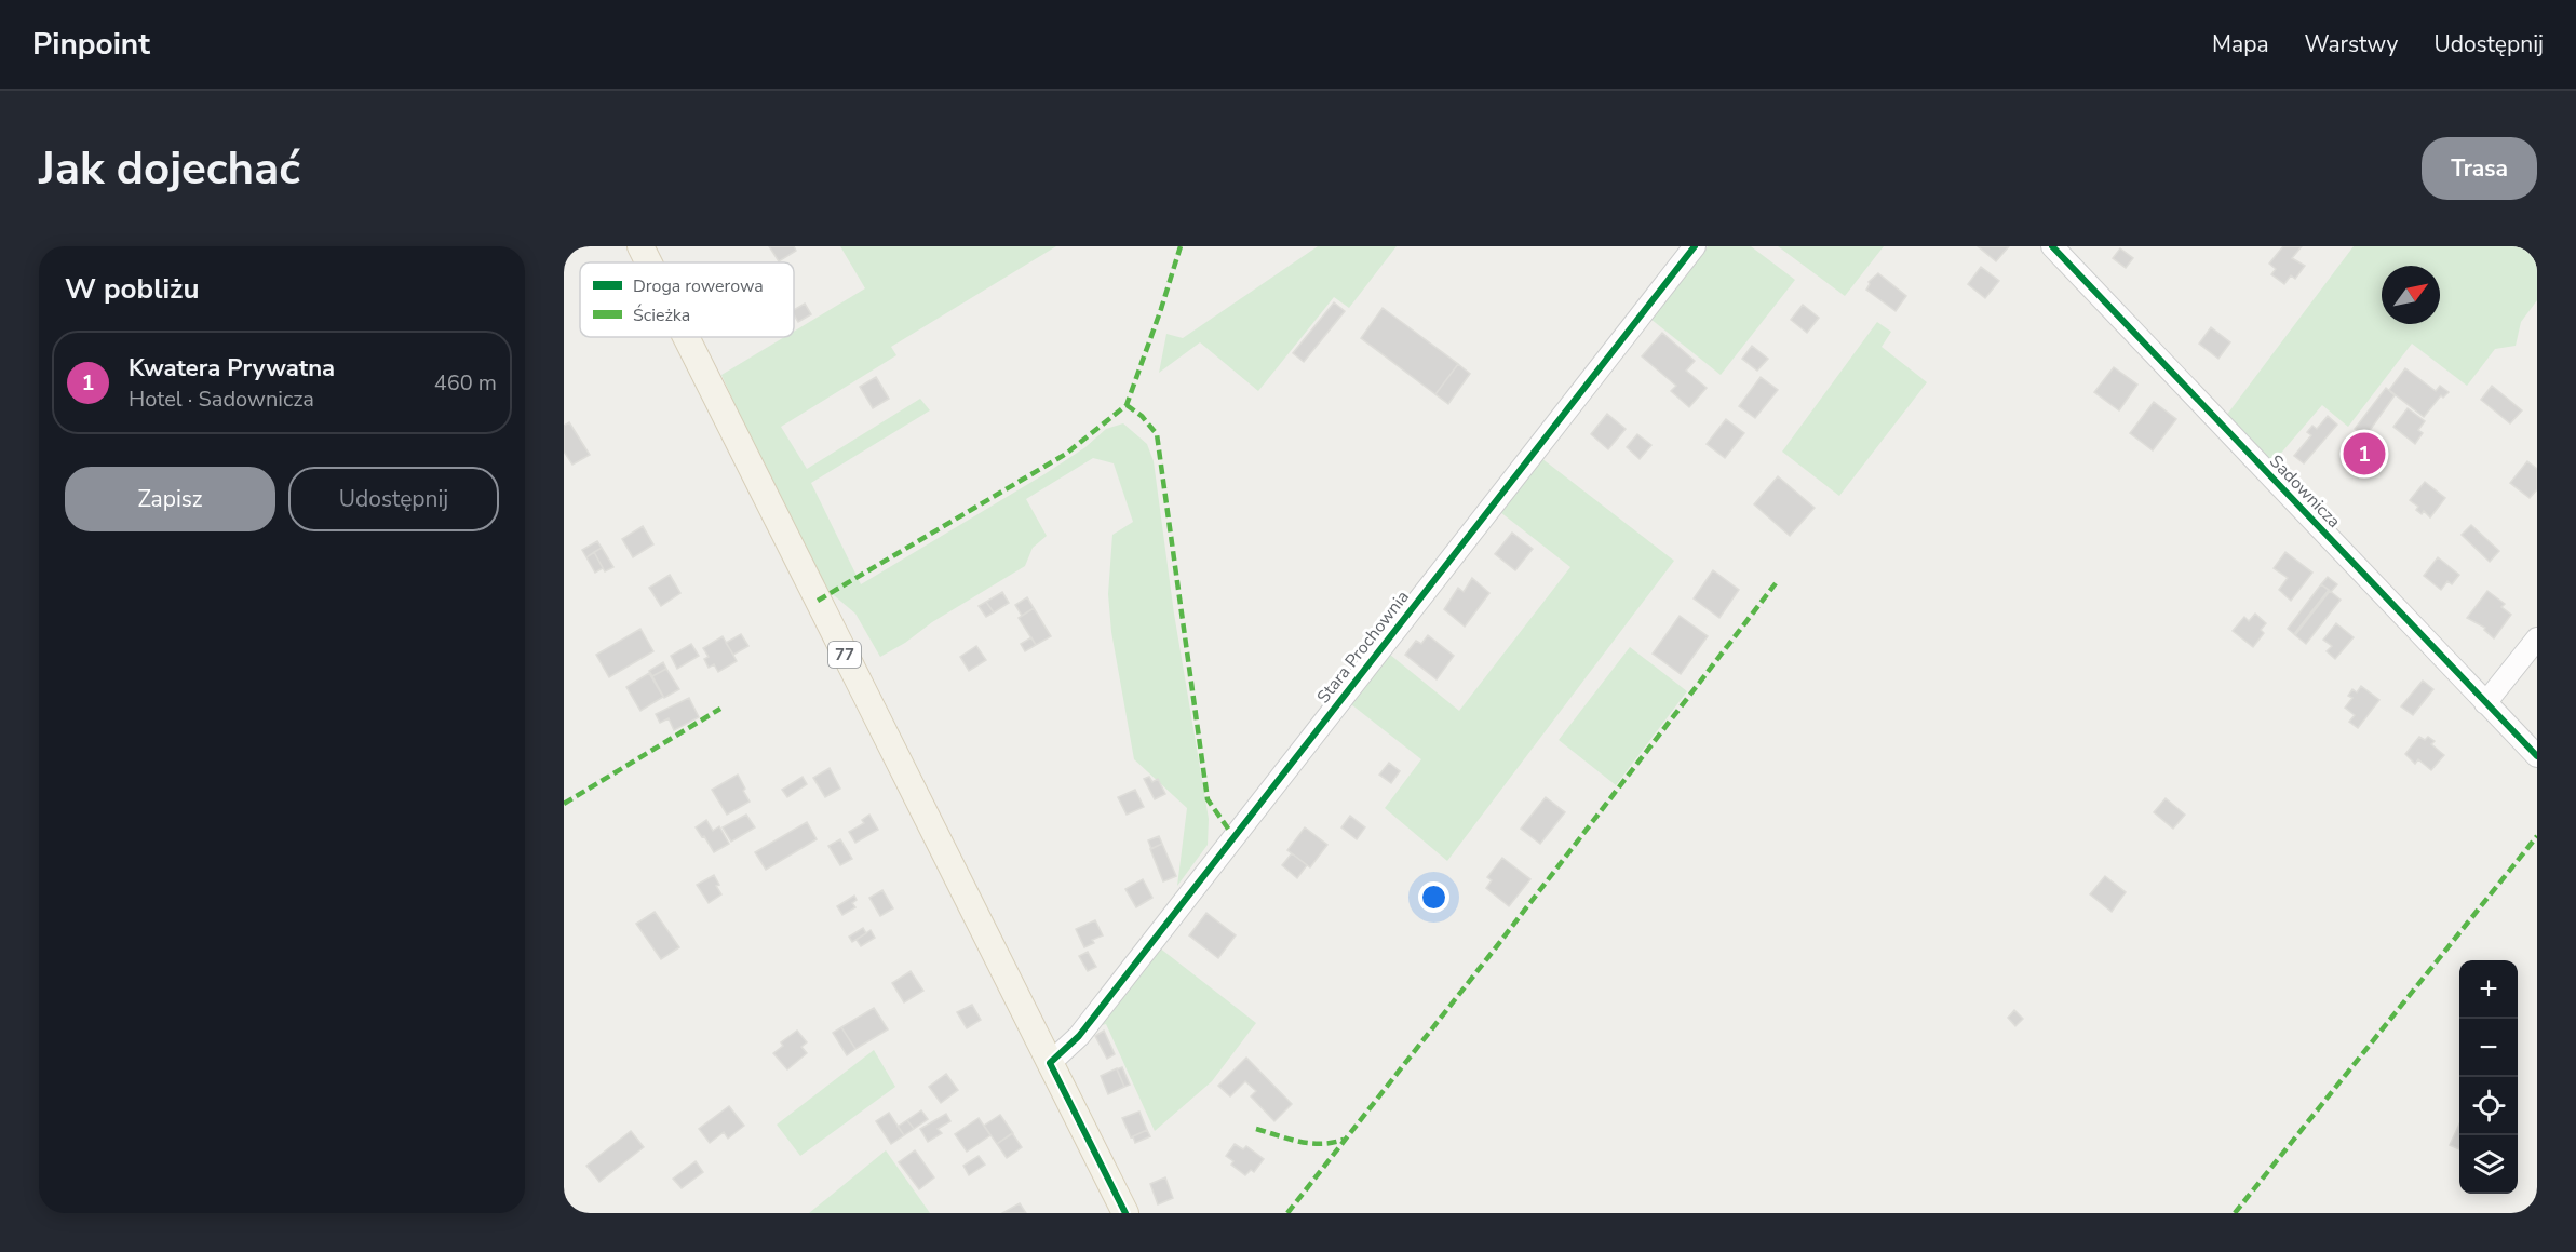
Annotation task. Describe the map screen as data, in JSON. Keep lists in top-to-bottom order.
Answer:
{
  "streets": {
    "main road": ["77"],
    "street": ["Sadownicza", "Stara Prochownia"]
  },
  "crossings": [
    ["Stara Prochownia", "77"]
  ],
  "legend": ["Droga rowerowa", "Ścieżka"],
  "north": "top right",
  "page": {
    "header": "Pinpoint",
    "nav": ["Mapa", "Warstwy", "Udostępnij"],
    "buttons": [
      "Trasa",
      ["Zapisz", "Udostępnij"]
    ],
    "title": "Jak dojechać",
    "heading": "W pobliżu",
    "list": [
      {
        "mark": "1",
        "name": "Kwatera Prywatna",
        "note": "Hotel · Sadownicza",
        "value": "460 m"
      }
    ],
    "pins": "1",
    "map_buttons": ["+", "−"]
  }
}
